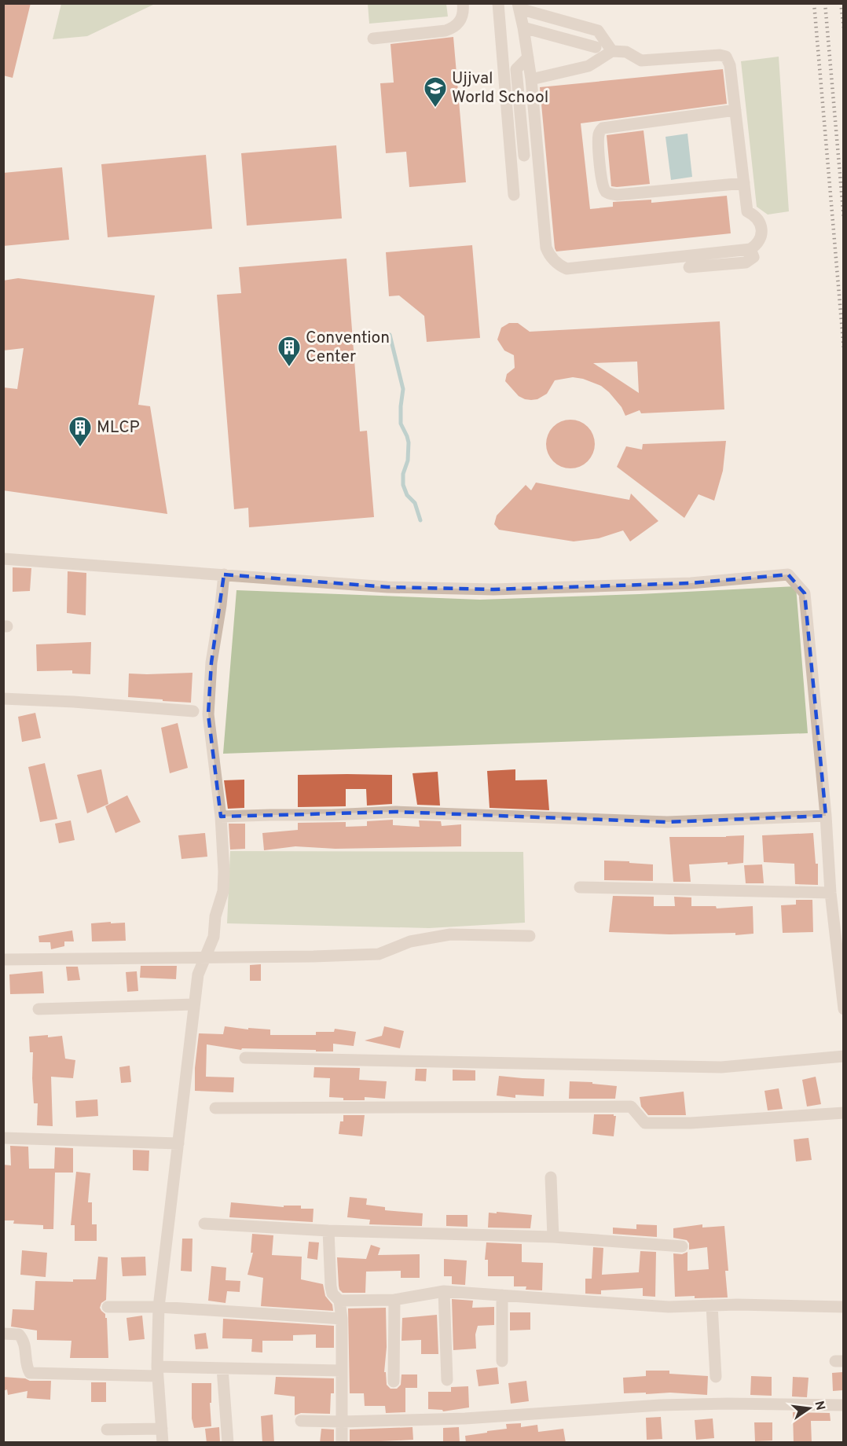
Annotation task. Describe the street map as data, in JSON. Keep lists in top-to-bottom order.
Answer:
{
  "places": {
    "school or university": ["Ujjval World School"],
    "building": ["Convention Center", "MLCP"]
  },
  "north": "right"
}
